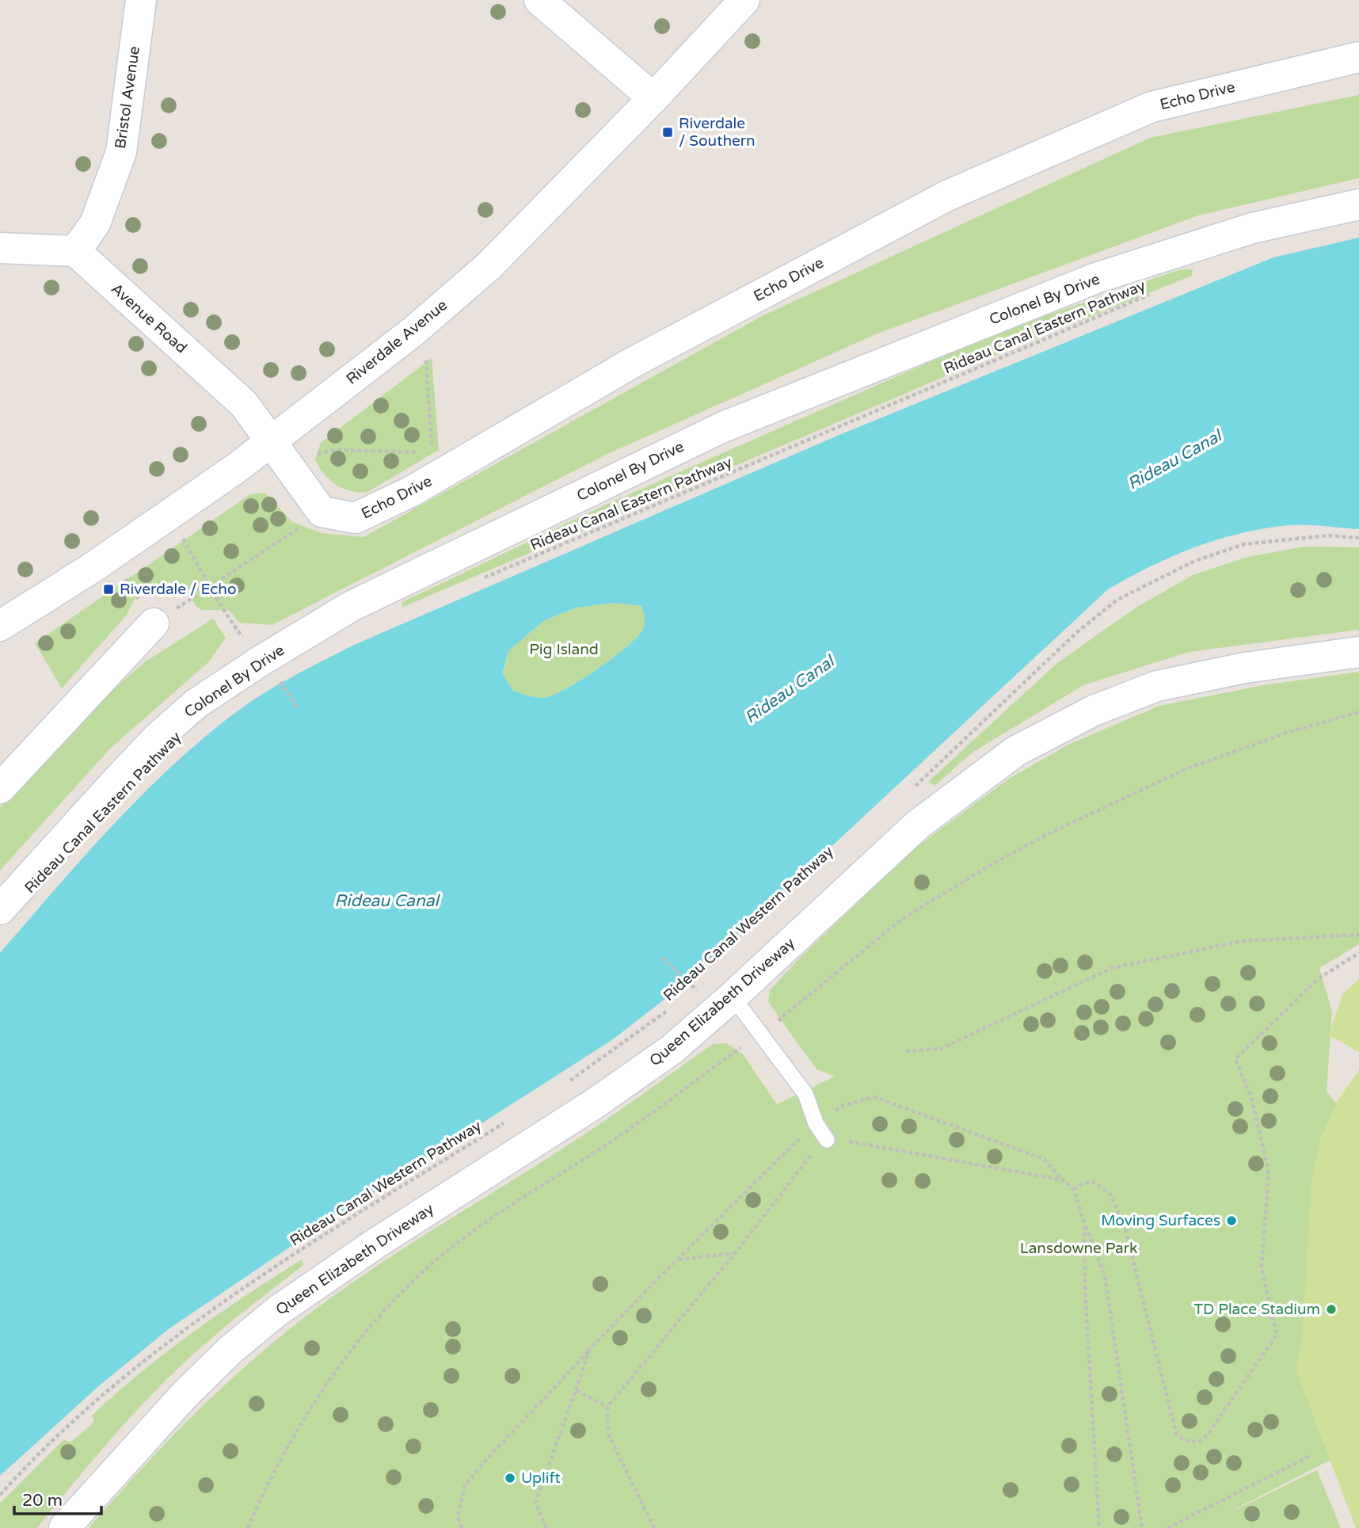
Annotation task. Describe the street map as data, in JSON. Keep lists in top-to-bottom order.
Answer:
{
  "streets": {
    "street": [
      "Echo Drive",
      "Bristol Avenue",
      "Colonel By Drive",
      "Avenue Road",
      "Riverdale Avenue",
      "Queen Elizabeth Driveway"
    ],
    "path": ["Rideau Canal Eastern Pathway", "Rideau Canal Western Pathway"]
  },
  "crossings": [
    ["Bristol Avenue", "Avenue Road"],
    ["Avenue Road", "Riverdale Avenue"]
  ],
  "water": ["Rideau Canal"],
  "parks": ["Pig Island", "Lansdowne Park"],
  "places": {
    "transit": ["Riverdale / Southern", "Riverdale / Echo"],
    "other": ["Moving Surfaces", "TD Place Stadium", "Uplift"]
  },
  "scale_bar": "20 m"
}
